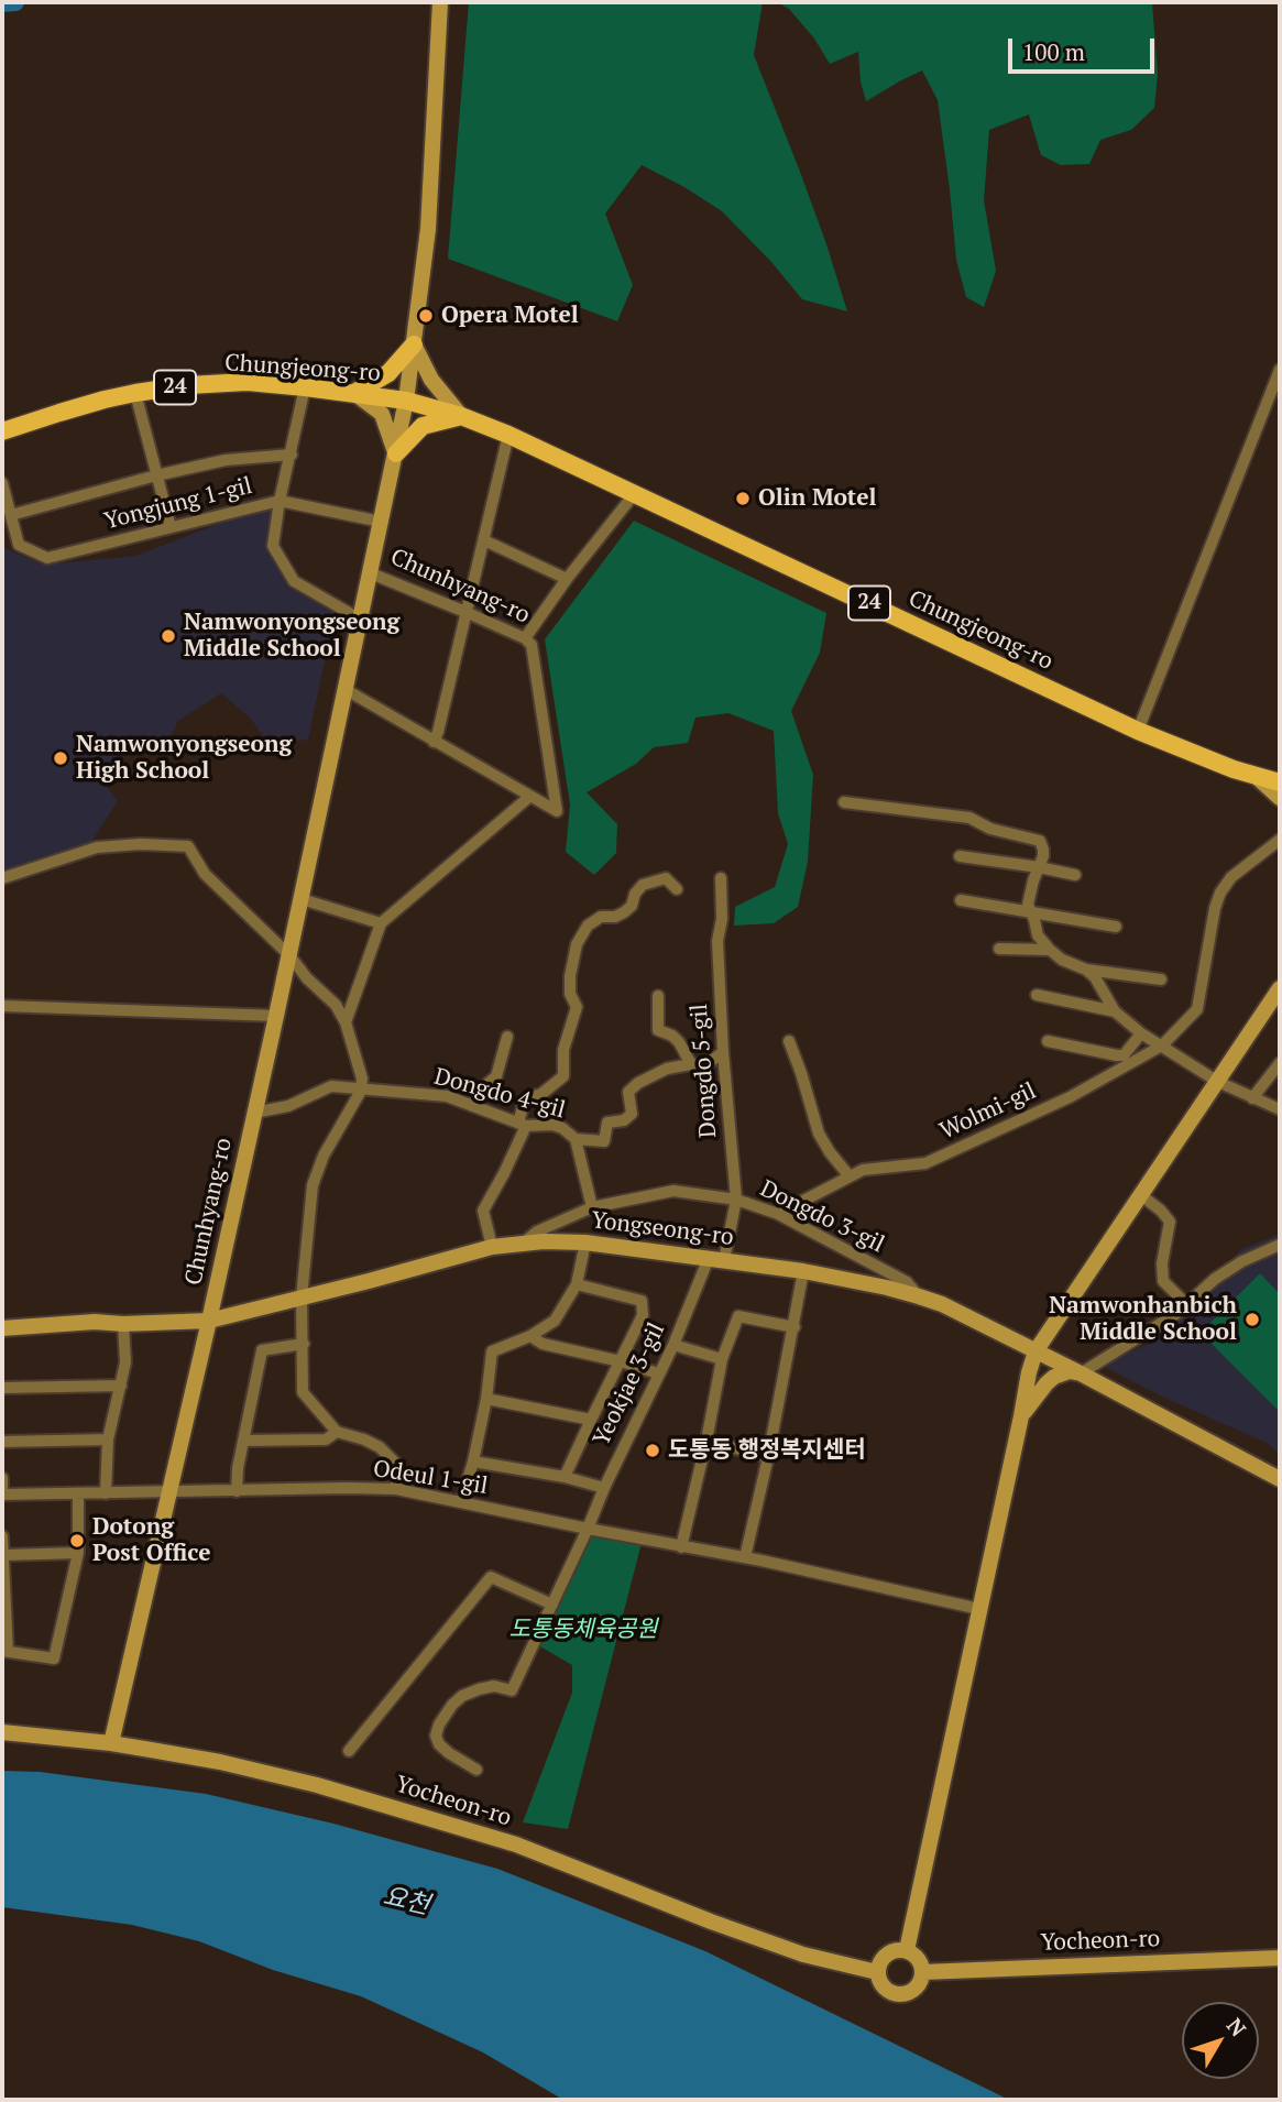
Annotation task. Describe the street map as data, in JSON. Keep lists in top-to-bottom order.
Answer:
{
  "streets": {
    "main road": ["Chungjeong-ro", "24"],
    "street": [
      "Yongjung 1-gil",
      "Chunhyang-ro",
      "Dongdo 5-gil",
      "Dongdo 4-gil",
      "Wolmi-gil",
      "Dongdo 3-gil",
      "Yongseong-ro",
      "Yeokjae 3-gil",
      "Odeul 1-gil",
      "Yocheon-ro"
    ]
  },
  "crossings": [
    ["Chungjeong-ro", "Chunhyang-ro"],
    ["Yongjung 1-gil", "Chunhyang-ro"],
    ["Chunhyang-ro", "Dongdo 4-gil"],
    ["Chunhyang-ro", "Yongseong-ro"],
    ["Chunhyang-ro", "Odeul 1-gil"],
    ["Chunhyang-ro", "Yocheon-ro"],
    ["Dongdo 5-gil", "Dongdo 3-gil"],
    ["Dongdo 5-gil", "Yongseong-ro"],
    ["Dongdo 5-gil", "Yeokjae 3-gil"],
    ["Dongdo 4-gil", "Dongdo 3-gil"],
    ["Wolmi-gil", "Dongdo 3-gil"],
    ["Dongdo 3-gil", "Yongseong-ro"],
    ["Yongseong-ro", "Yeokjae 3-gil"],
    ["Yeokjae 3-gil", "Odeul 1-gil"]
  ],
  "water": ["요천"],
  "parks": ["도통동체육공원"],
  "places": [
    "Opera Motel",
    "Olin Motel",
    "Namwonyongseong Middle School",
    "Namwonyongseong High School",
    "Namwonhanbich Middle School",
    "도통동 행정복지센터",
    "Dotong Post Office"
  ],
  "scale_bar": "100 m",
  "north": "top right"
}
